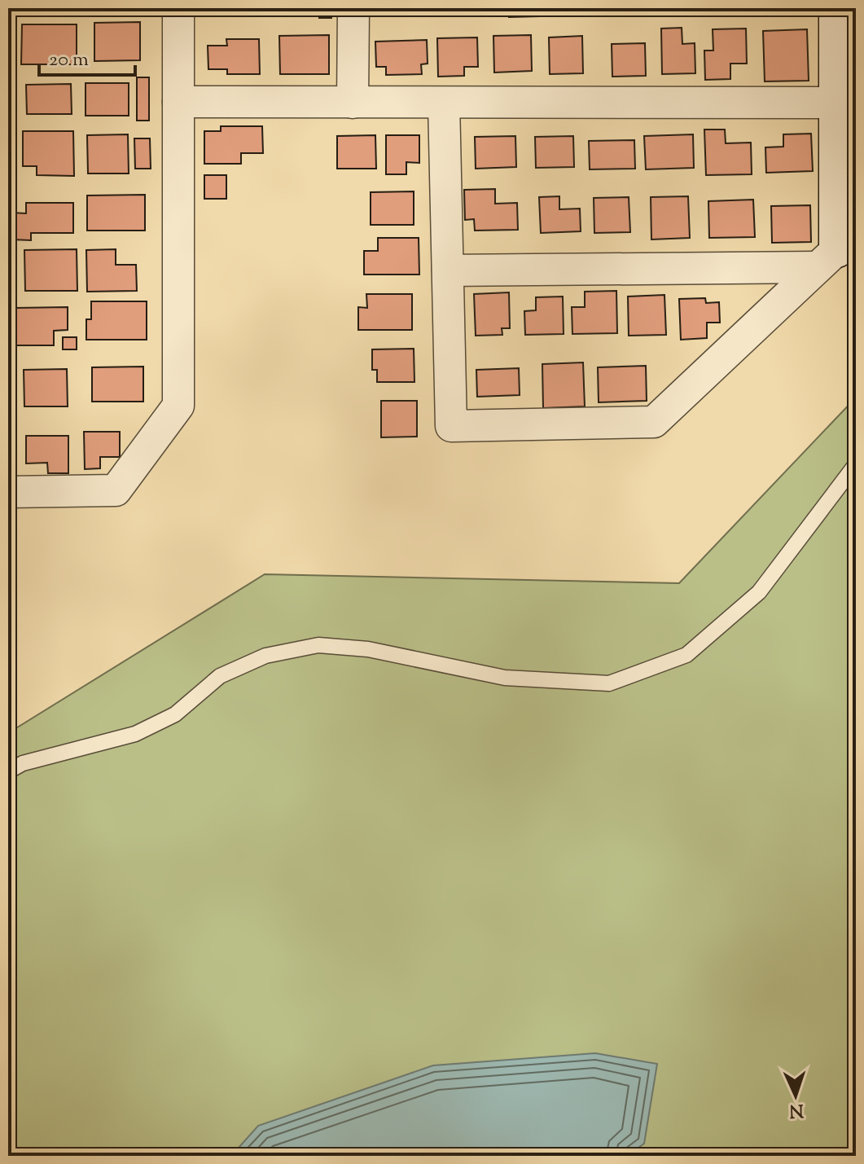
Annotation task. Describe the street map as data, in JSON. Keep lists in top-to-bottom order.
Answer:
{
  "scale_bar": "20 m",
  "north": "bottom"
}
